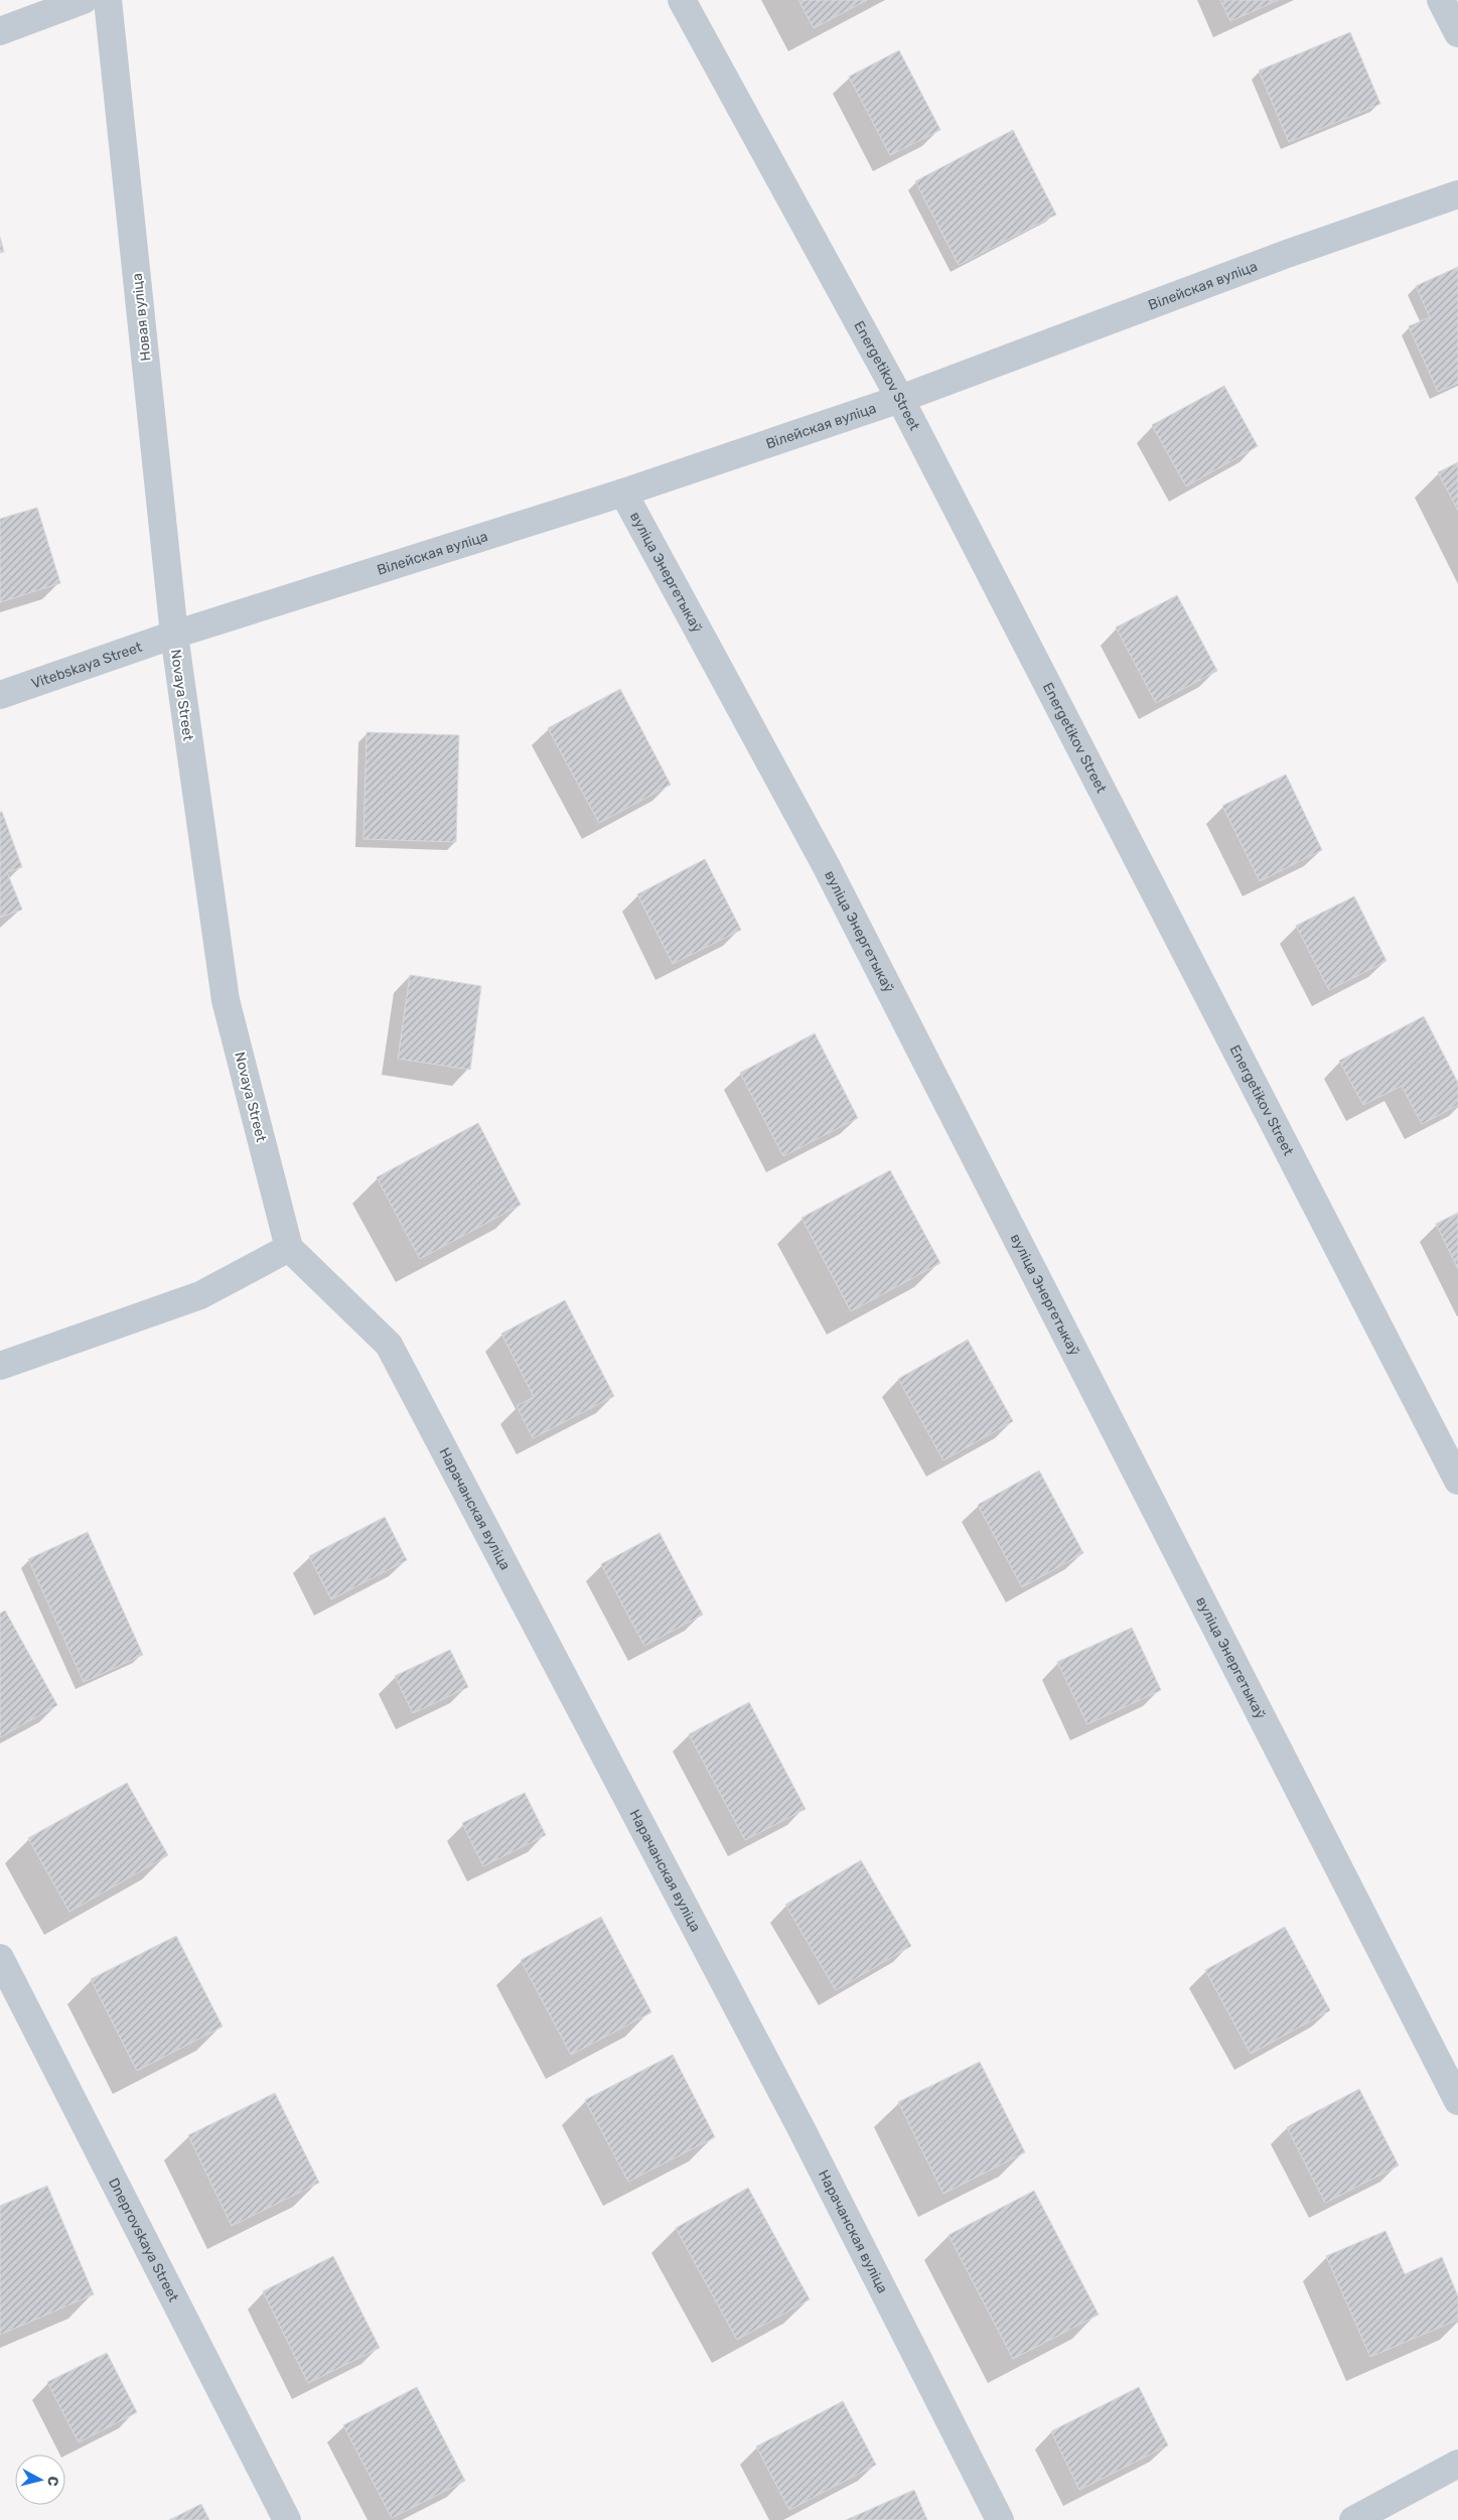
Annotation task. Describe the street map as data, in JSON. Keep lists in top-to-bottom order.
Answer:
{
  "streets": {
    "street": [
      "Вілейская вуліца",
      "Новая вуліца",
      "Energetikov Street",
      "вуліца Энергетыкаў",
      "Vitebskaya Street",
      "Novaya Street",
      "Нарачанская вуліца",
      "Dneprovskaya Street"
    ]
  },
  "crossings": [
    ["Вілейская вуліца", "Новая вуліца"],
    ["Вілейская вуліца", "Energetikov Street"],
    ["Вілейская вуліца", "вуліца Энергетыкаў"],
    ["Вілейская вуліца", "Vitebskaya Street"],
    ["Вілейская вуліца", "Novaya Street"],
    ["Новая вуліца", "Vitebskaya Street"],
    ["Новая вуліца", "Novaya Street"],
    ["Vitebskaya Street", "Novaya Street"],
    ["Novaya Street", "Нарачанская вуліца"]
  ],
  "north": "right"
}
